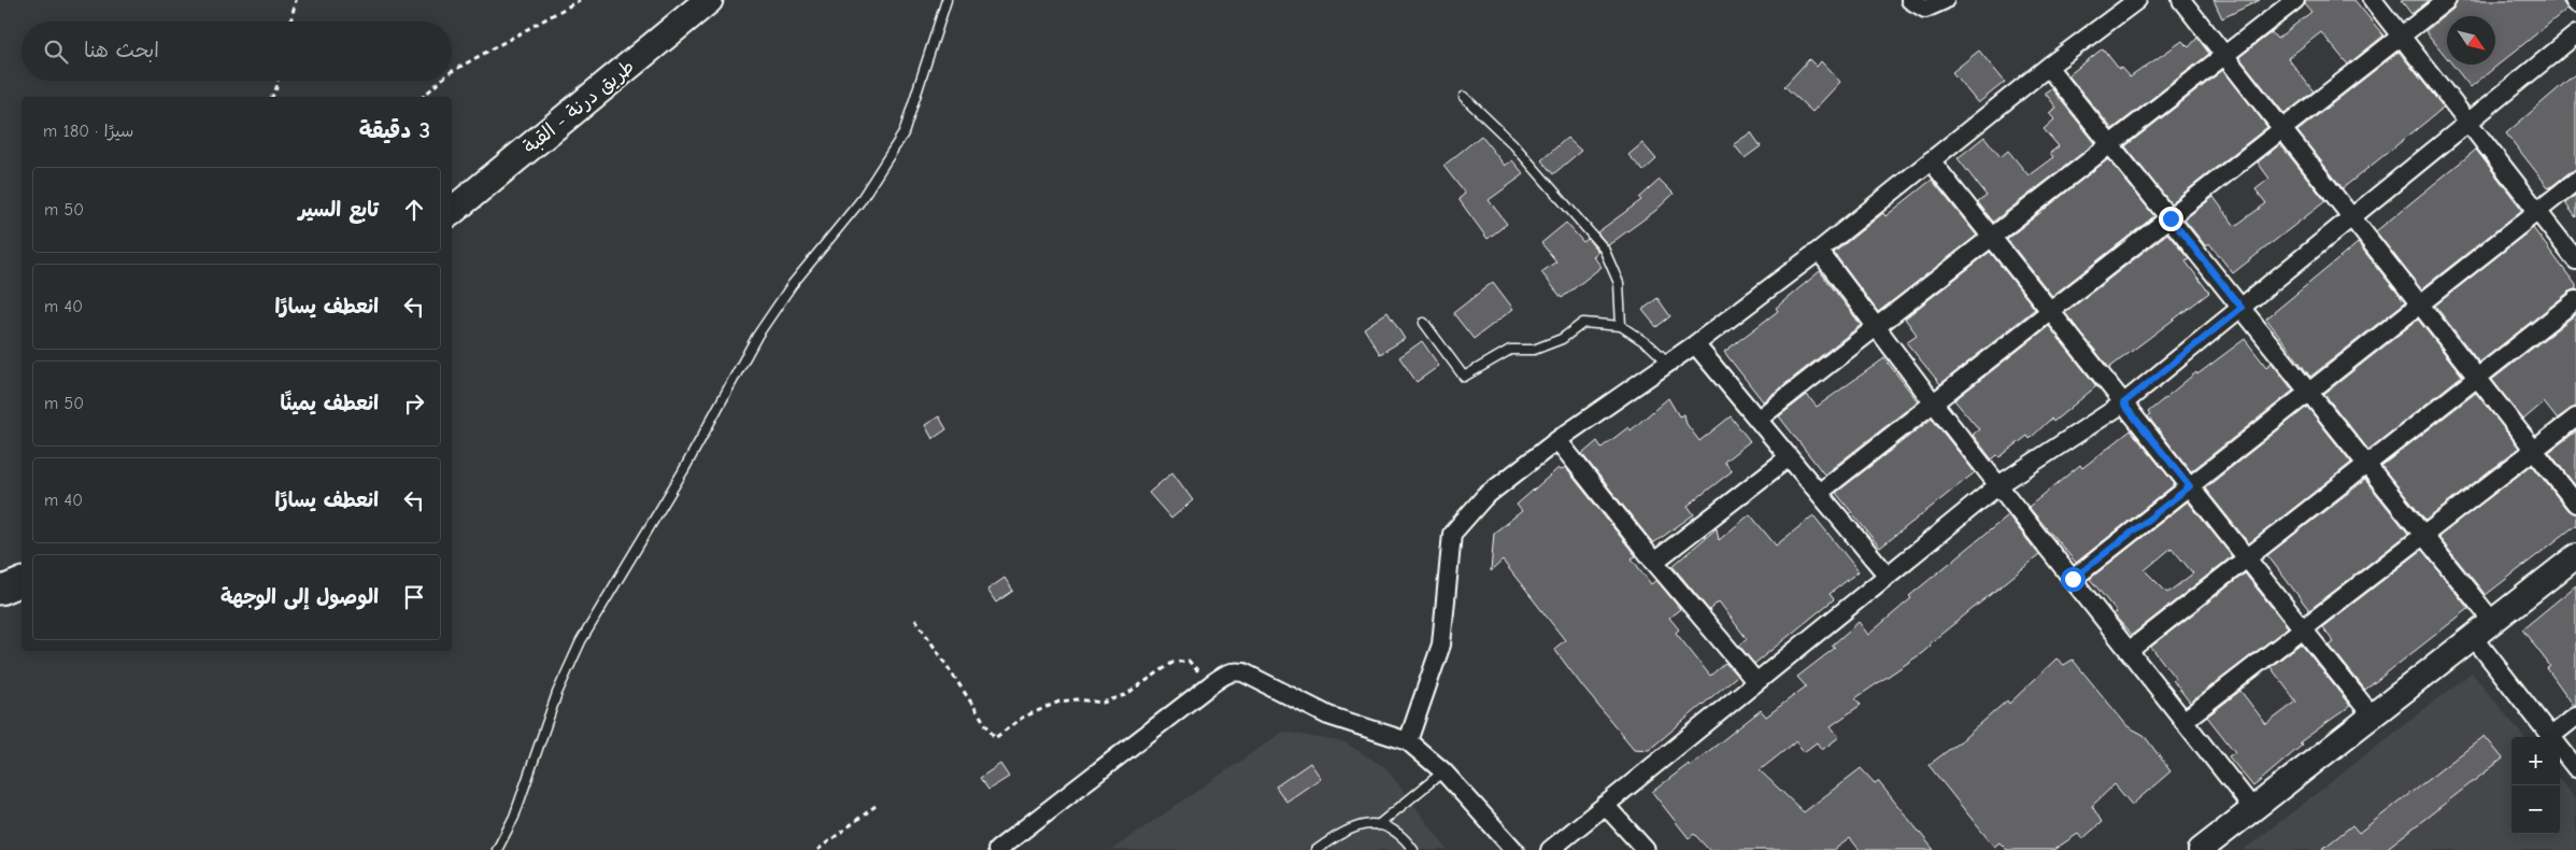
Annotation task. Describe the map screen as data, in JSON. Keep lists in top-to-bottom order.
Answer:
{
  "streets": {
    "main road": ["طريق درنة - القبة"]
  },
  "north": "bottom right",
  "page": {
    "search": "ابحث هنا",
    "heading": ["3 دقيقة", "سيرًا · 180 m"],
    "list": [
      ["تابع السير", "50 m"],
      ["انعطف يسارًا", "40 m"],
      ["انعطف يمينًا", "50 m"],
      ["انعطف يسارًا", "40 m"],
      "الوصول إلى الوجهة"
    ],
    "map_buttons": ["+", "−"]
  }
}
